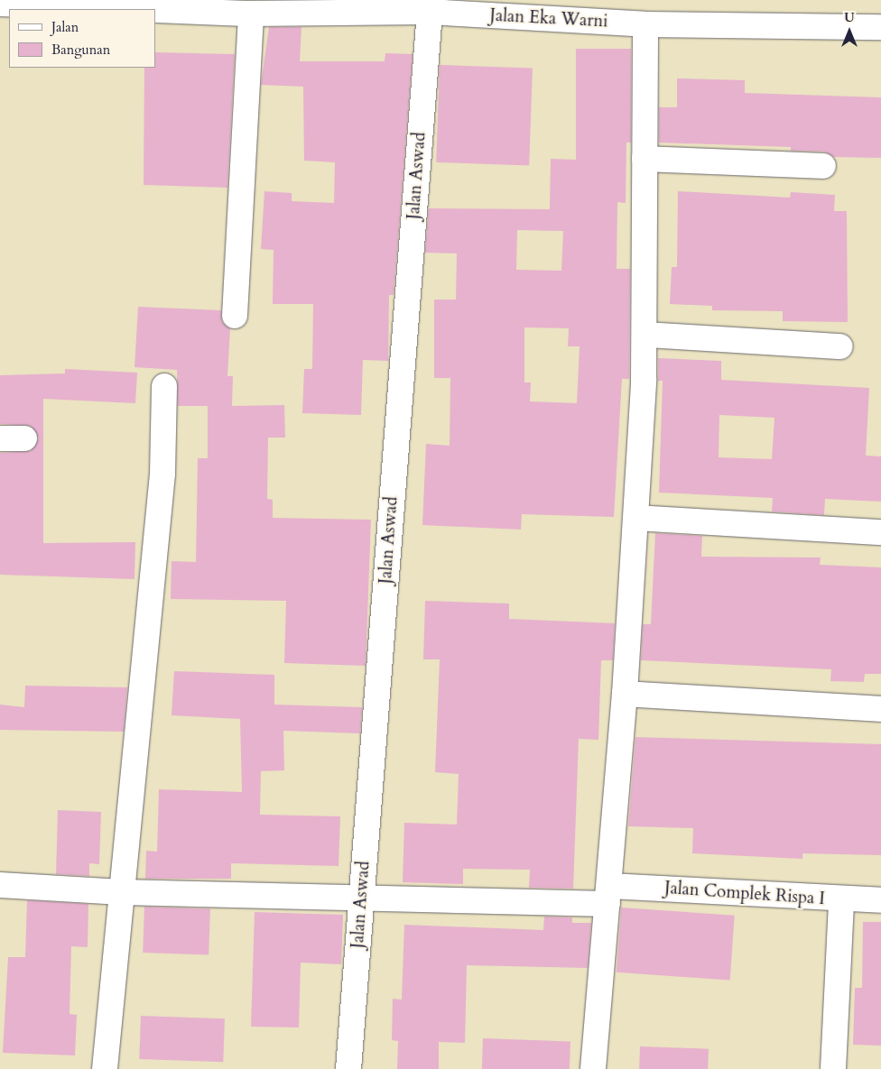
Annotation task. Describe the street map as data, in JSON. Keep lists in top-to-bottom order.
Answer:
{
  "streets": {
    "street": ["Jalan Eka Warni", "Jalan Aswad", "Jalan Complek Rispa I"]
  },
  "crossings": [
    ["Jalan Eka Warni", "Jalan Aswad"],
    ["Jalan Aswad", "Jalan Complek Rispa I"]
  ],
  "legend": ["Jalan", "Bangunan"],
  "north": "top"
}
